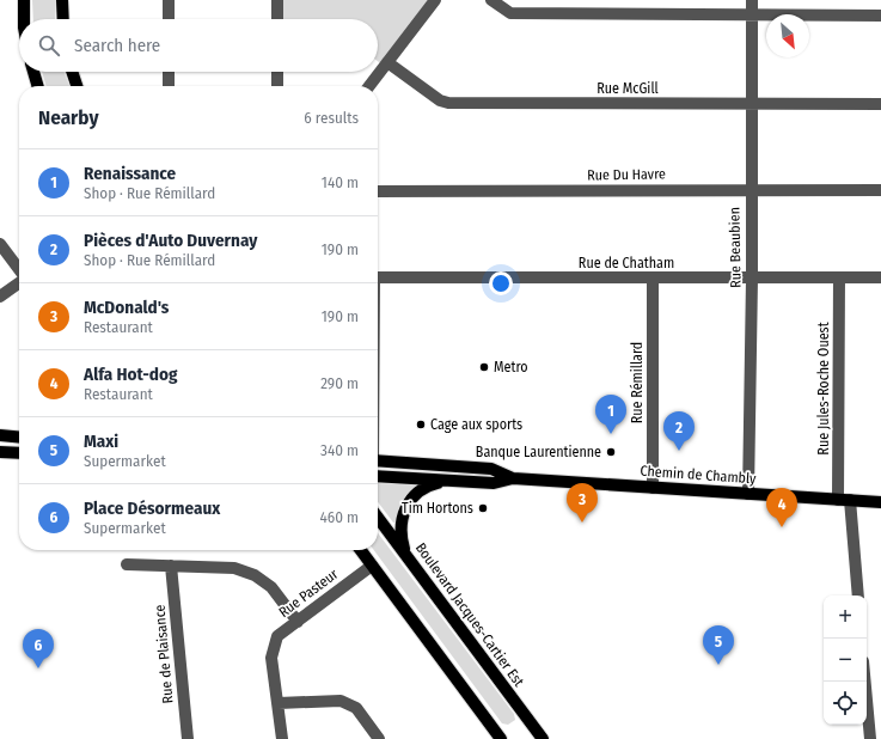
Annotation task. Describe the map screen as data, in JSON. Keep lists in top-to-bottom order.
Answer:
{
  "streets": {
    "main road": ["Chemin de Chambly", "Boulevard Jacques-Cartier Est"],
    "street": [
      "Rue McGill",
      "Rue Du Havre",
      "Rue Beaubien",
      "Rue de Chatham",
      "Rue Rémillard",
      "Rue Jules-Roche Ouest",
      "Rue Pasteur",
      "Rue de Plaisance"
    ]
  },
  "crossings": [
    ["Rue McGill", "Rue Beaubien"],
    ["Rue Du Havre", "Rue Beaubien"],
    ["Rue Beaubien", "Rue de Chatham"],
    ["Rue Beaubien", "Chemin de Chambly"],
    ["Rue de Chatham", "Rue Rémillard"],
    ["Rue de Chatham", "Rue Jules-Roche Ouest"],
    ["Rue Rémillard", "Chemin de Chambly"],
    ["Rue Jules-Roche Ouest", "Chemin de Chambly"]
  ],
  "places": [
    "Metro",
    "Cage aux sports",
    "Banque Laurentienne",
    "Tim Hortons"
  ],
  "north": "bottom right",
  "page": {
    "search": "Search here",
    "heading": ["Nearby", "6 results"],
    "list": [
      {
        "mark": "1",
        "name": "Renaissance",
        "note": "Shop · Rue Rémillard",
        "value": "140 m"
      },
      {
        "mark": "2",
        "name": "Pièces d'Auto Duvernay",
        "note": "Shop · Rue Rémillard",
        "value": "190 m"
      },
      {
        "mark": "3",
        "name": "McDonald's",
        "note": "Restaurant",
        "value": "190 m"
      },
      {
        "mark": "4",
        "name": "Alfa Hot-dog",
        "note": "Restaurant",
        "value": "290 m"
      },
      {
        "mark": "5",
        "name": "Maxi",
        "note": "Supermarket",
        "value": "340 m"
      },
      {
        "mark": "6",
        "name": "Place Désormeaux",
        "note": "Supermarket",
        "value": "460 m"
      }
    ],
    "pins": [
      "1",
      "2",
      "3",
      "4",
      "5",
      "6"
    ],
    "map_buttons": ["+", "−"]
  }
}
